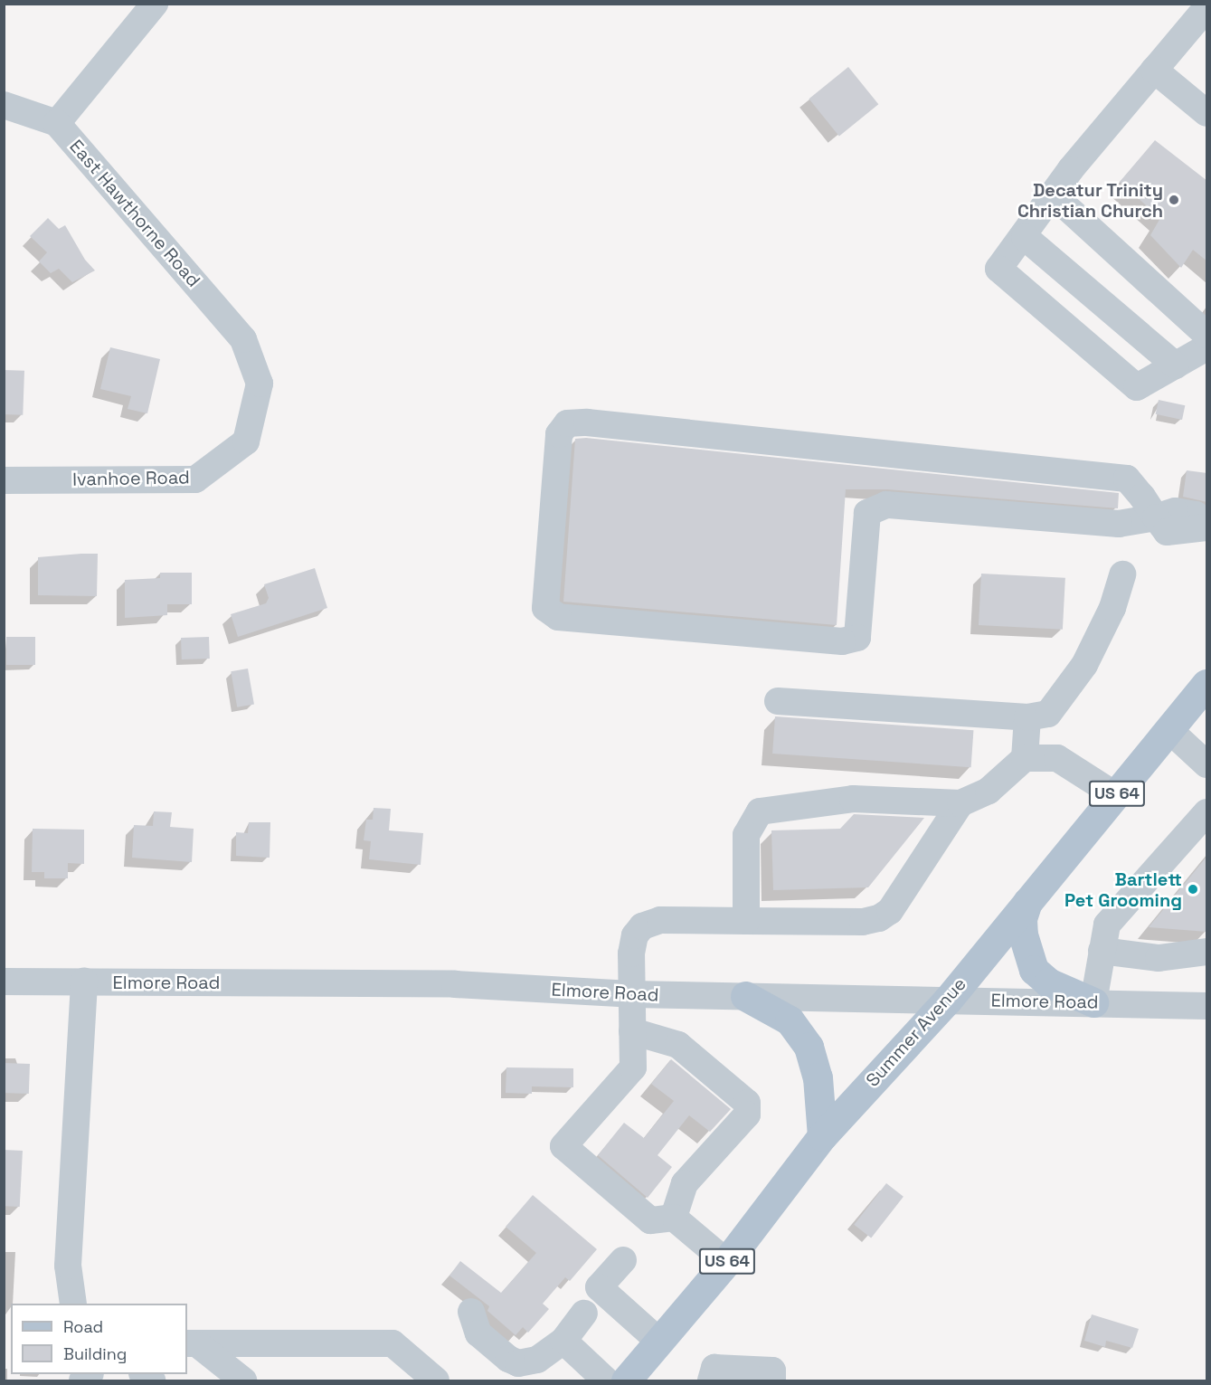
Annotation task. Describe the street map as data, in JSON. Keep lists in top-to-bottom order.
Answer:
{
  "streets": {
    "main road": ["US 64", "Summer Avenue"],
    "street": ["East Hawthorne Road", "Ivanhoe Road", "Elmore Road"]
  },
  "crossings": [
    ["East Hawthorne Road", "Ivanhoe Road"],
    ["Elmore Road", "Summer Avenue"]
  ],
  "places": ["Decatur Trinity Christian Church", "Bartlett Pet Grooming"],
  "legend": ["Road", "Building"]
}
